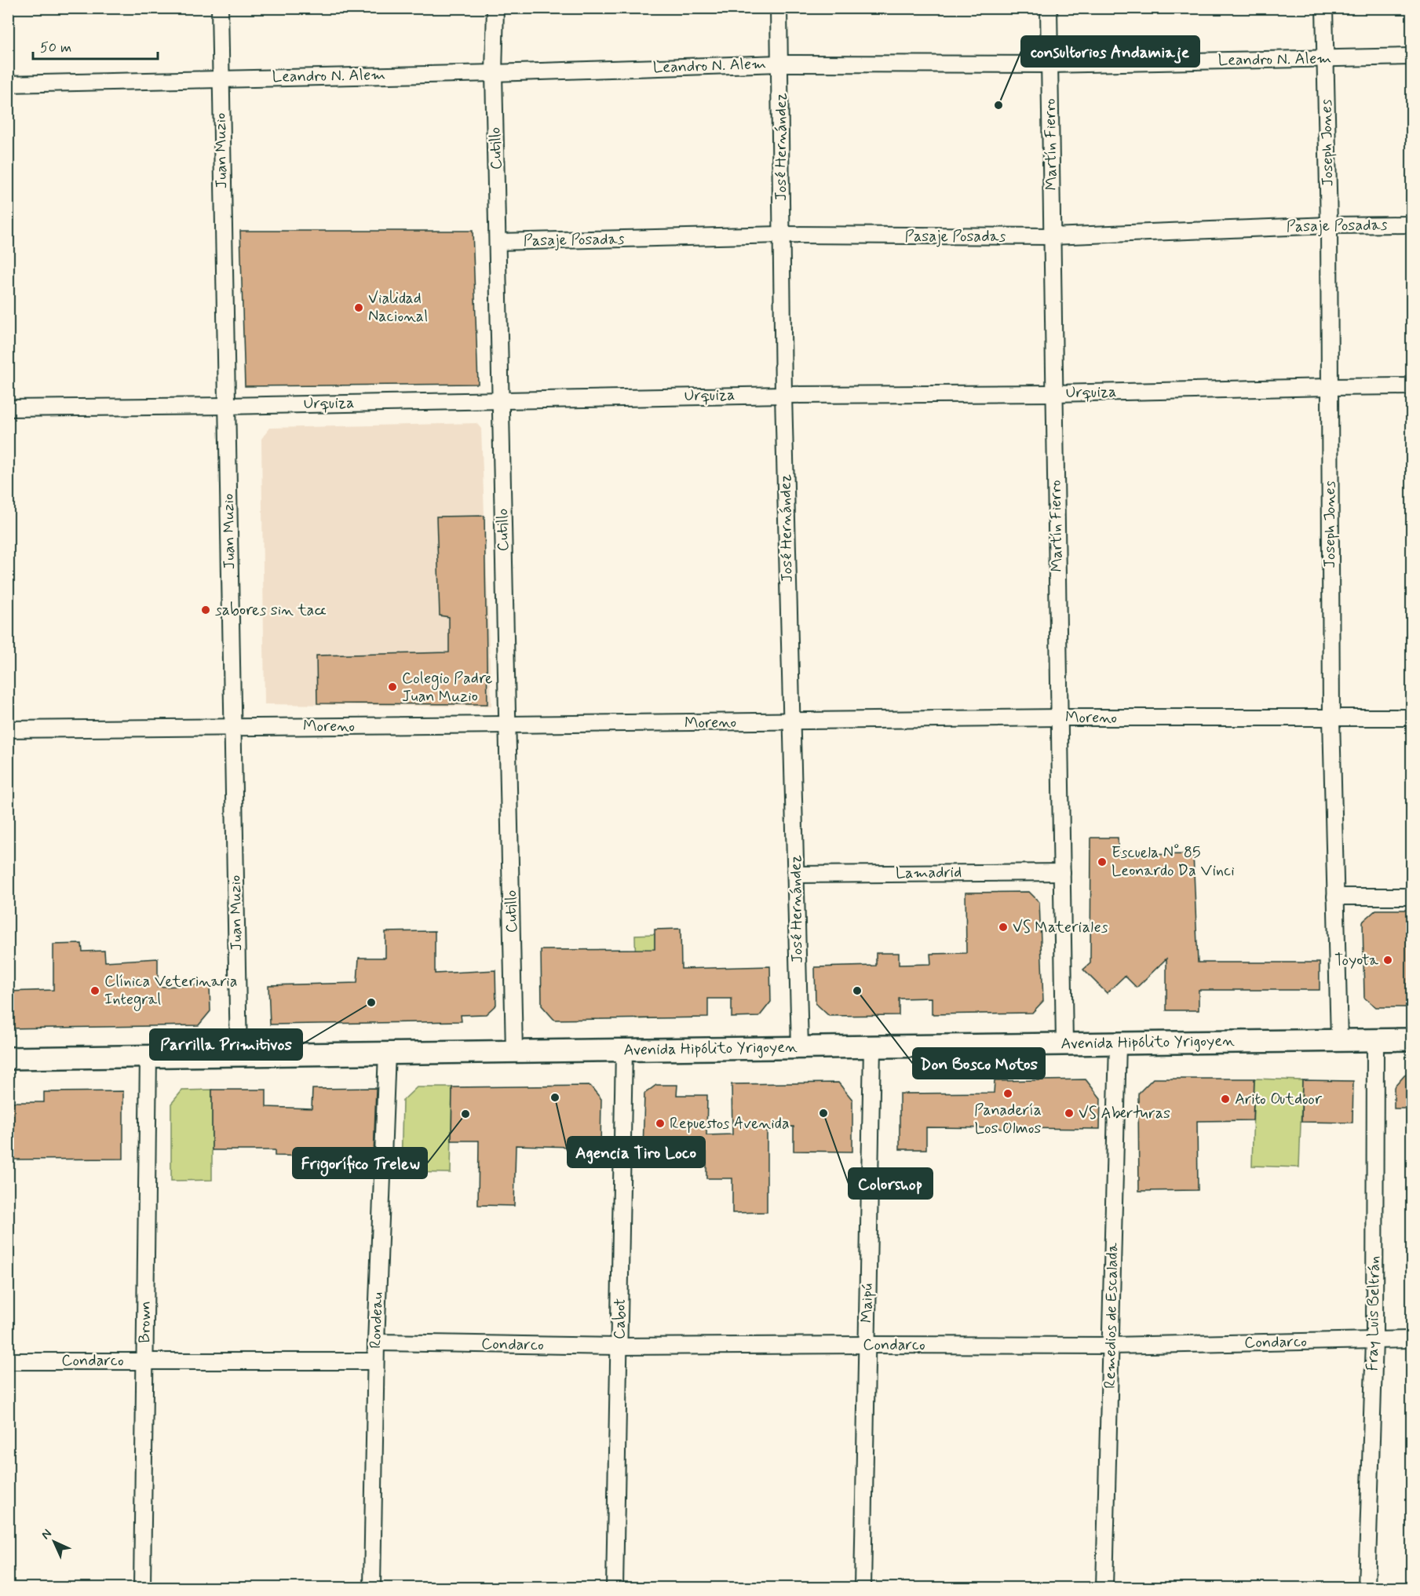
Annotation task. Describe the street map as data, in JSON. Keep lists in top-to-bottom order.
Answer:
{
  "streets": {
    "main road": ["Avenida Hipólito Yrigoyen"],
    "street": [
      "Leandro N. Alem",
      "Joseph Jones",
      "Martín Fierro",
      "José Hernández",
      "Cutillo",
      "Juan Muzio",
      "Pasaje Posadas",
      "Urquiza",
      "Moreno",
      "Lamadrid",
      "Maipú",
      "Fray Luis Beltrán",
      "Remedios de Escalada",
      "Cabot",
      "Rondeau",
      "Brown",
      "Condarco"
    ]
  },
  "crossings": [
    ["Leandro N. Alem", "Joseph Jones"],
    ["Leandro N. Alem", "Martín Fierro"],
    ["Leandro N. Alem", "José Hernández"],
    ["Leandro N. Alem", "Cutillo"],
    ["Leandro N. Alem", "Juan Muzio"],
    ["Joseph Jones", "Pasaje Posadas"],
    ["Joseph Jones", "Urquiza"],
    ["Joseph Jones", "Moreno"],
    ["Joseph Jones", "Avenida Hipólito Yrigoyen"],
    ["Martín Fierro", "Pasaje Posadas"],
    ["Martín Fierro", "Urquiza"],
    ["Martín Fierro", "Moreno"],
    ["Martín Fierro", "Lamadrid"],
    ["Martín Fierro", "Avenida Hipólito Yrigoyen"],
    ["José Hernández", "Pasaje Posadas"],
    ["José Hernández", "Urquiza"],
    ["José Hernández", "Moreno"],
    ["José Hernández", "Lamadrid"],
    ["José Hernández", "Avenida Hipólito Yrigoyen"],
    ["Cutillo", "Pasaje Posadas"],
    ["Cutillo", "Urquiza"],
    ["Cutillo", "Moreno"],
    ["Cutillo", "Avenida Hipólito Yrigoyen"],
    ["Juan Muzio", "Urquiza"],
    ["Juan Muzio", "Moreno"],
    ["Juan Muzio", "Avenida Hipólito Yrigoyen"],
    ["Avenida Hipólito Yrigoyen", "Maipú"],
    ["Avenida Hipólito Yrigoyen", "Fray Luis Beltrán"],
    ["Avenida Hipólito Yrigoyen", "Remedios de Escalada"],
    ["Avenida Hipólito Yrigoyen", "Cabot"],
    ["Avenida Hipólito Yrigoyen", "Rondeau"],
    ["Avenida Hipólito Yrigoyen", "Brown"],
    ["Maipú", "Condarco"],
    ["Fray Luis Beltrán", "Condarco"],
    ["Remedios de Escalada", "Condarco"],
    ["Cabot", "Condarco"],
    ["Rondeau", "Condarco"],
    ["Brown", "Condarco"]
  ],
  "places": [
    "consultorios Andamiaje",
    "Vialidad Nacional",
    "sabores sin tacc",
    "Colegio Padre Juan Muzio",
    "Escuela N° 85 Leonardo Da Vinci",
    "VS Materiales",
    "Toyota",
    "Clínica Veterinaria Integral",
    "Don Bosco Motos",
    "Parrilla Primitivos",
    "Panadería Los Olmos",
    "Agencia Tiro Loco",
    "Arito Outdoor",
    "Colorshop",
    "VS Aberturas",
    "Frigorífico Trelew",
    "Repuestos Avenida"
  ],
  "scale_bar": "50 m",
  "north": "top left"
}
